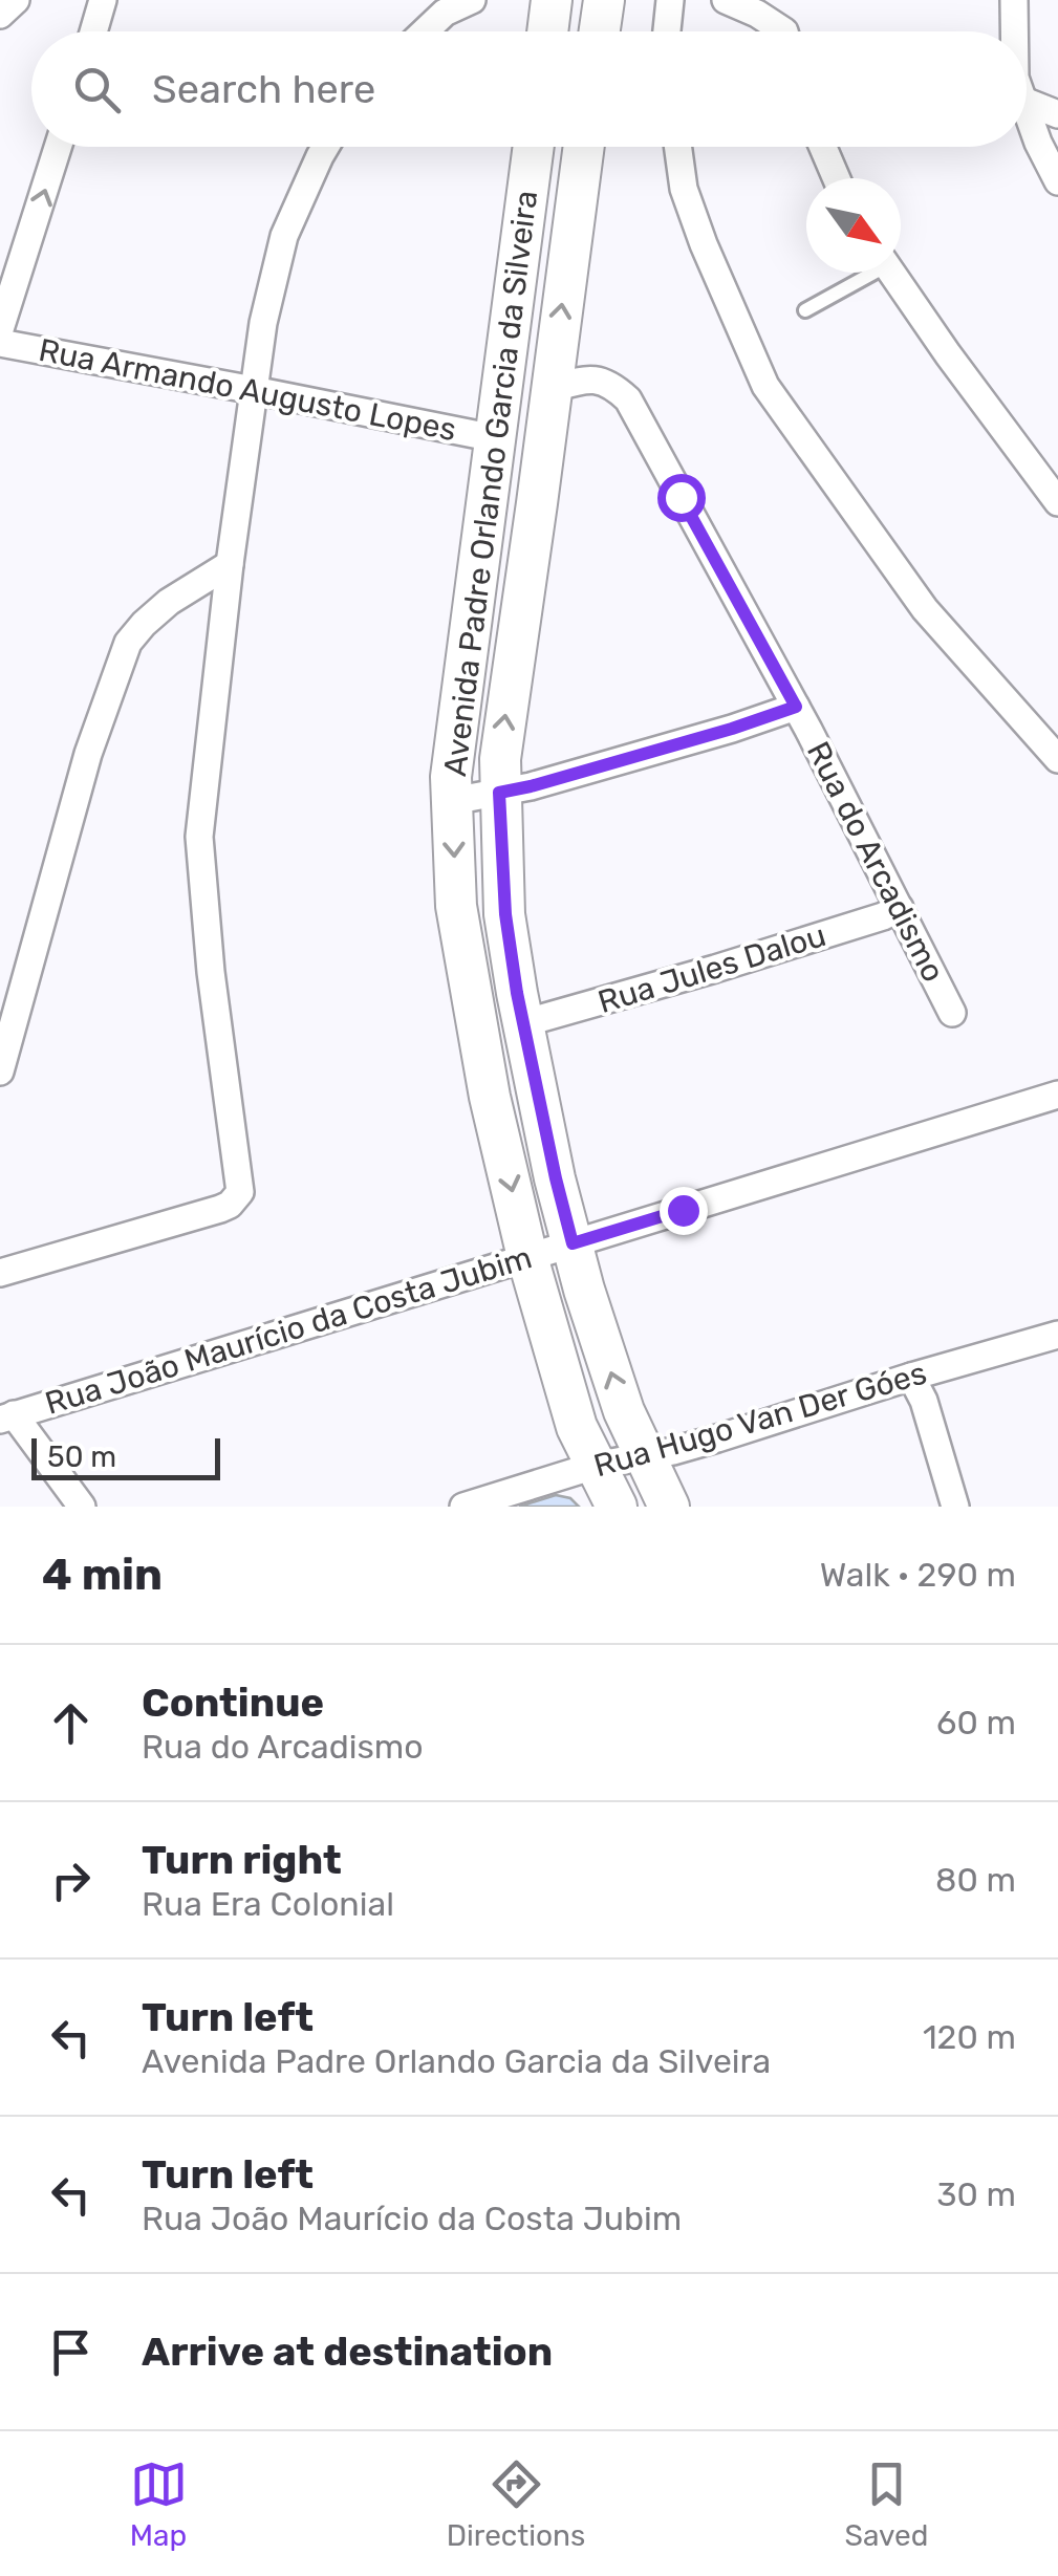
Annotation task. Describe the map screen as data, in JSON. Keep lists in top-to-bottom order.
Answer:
{
  "streets": {
    "main road": ["Avenida Padre Orlando Garcia da Silveira"],
    "street": [
      "Rua Armando Augusto Lopes",
      "Rua do Arcadismo",
      "Rua Jules Dalou",
      "Rua João Maurício da Costa Jubim",
      "Rua Hugo Van Der Góes"
    ]
  },
  "crossings": [
    ["Rua Armando Augusto Lopes", "Avenida Padre Orlando Garcia da Silveira"],
    ["Avenida Padre Orlando Garcia da Silveira", "Rua do Arcadismo"],
    ["Avenida Padre Orlando Garcia da Silveira", "Rua Jules Dalou"],
    ["Avenida Padre Orlando Garcia da Silveira", "Rua João Maurício da Costa Jubim"],
    ["Avenida Padre Orlando Garcia da Silveira", "Rua Hugo Van Der Góes"],
    ["Rua do Arcadismo", "Rua Jules Dalou"]
  ],
  "scale_bar": "50 m",
  "north": "bottom right",
  "page": {
    "search": "Search here",
    "scale": "50 m",
    "heading": ["4 min", "Walk · 290 m"],
    "list": [
      ["Continue", "Rua do Arcadismo", "60 m"],
      ["Turn right", "Rua Era Colonial", "80 m"],
      ["Turn left", "Avenida Padre Orlando Garcia da Silveira", "120 m"],
      ["Turn left", "Rua João Maurício da Costa Jubim", "30 m"],
      "Arrive at destination"
    ],
    "nav": ["Map", "Directions", "Saved"]
  }
}
